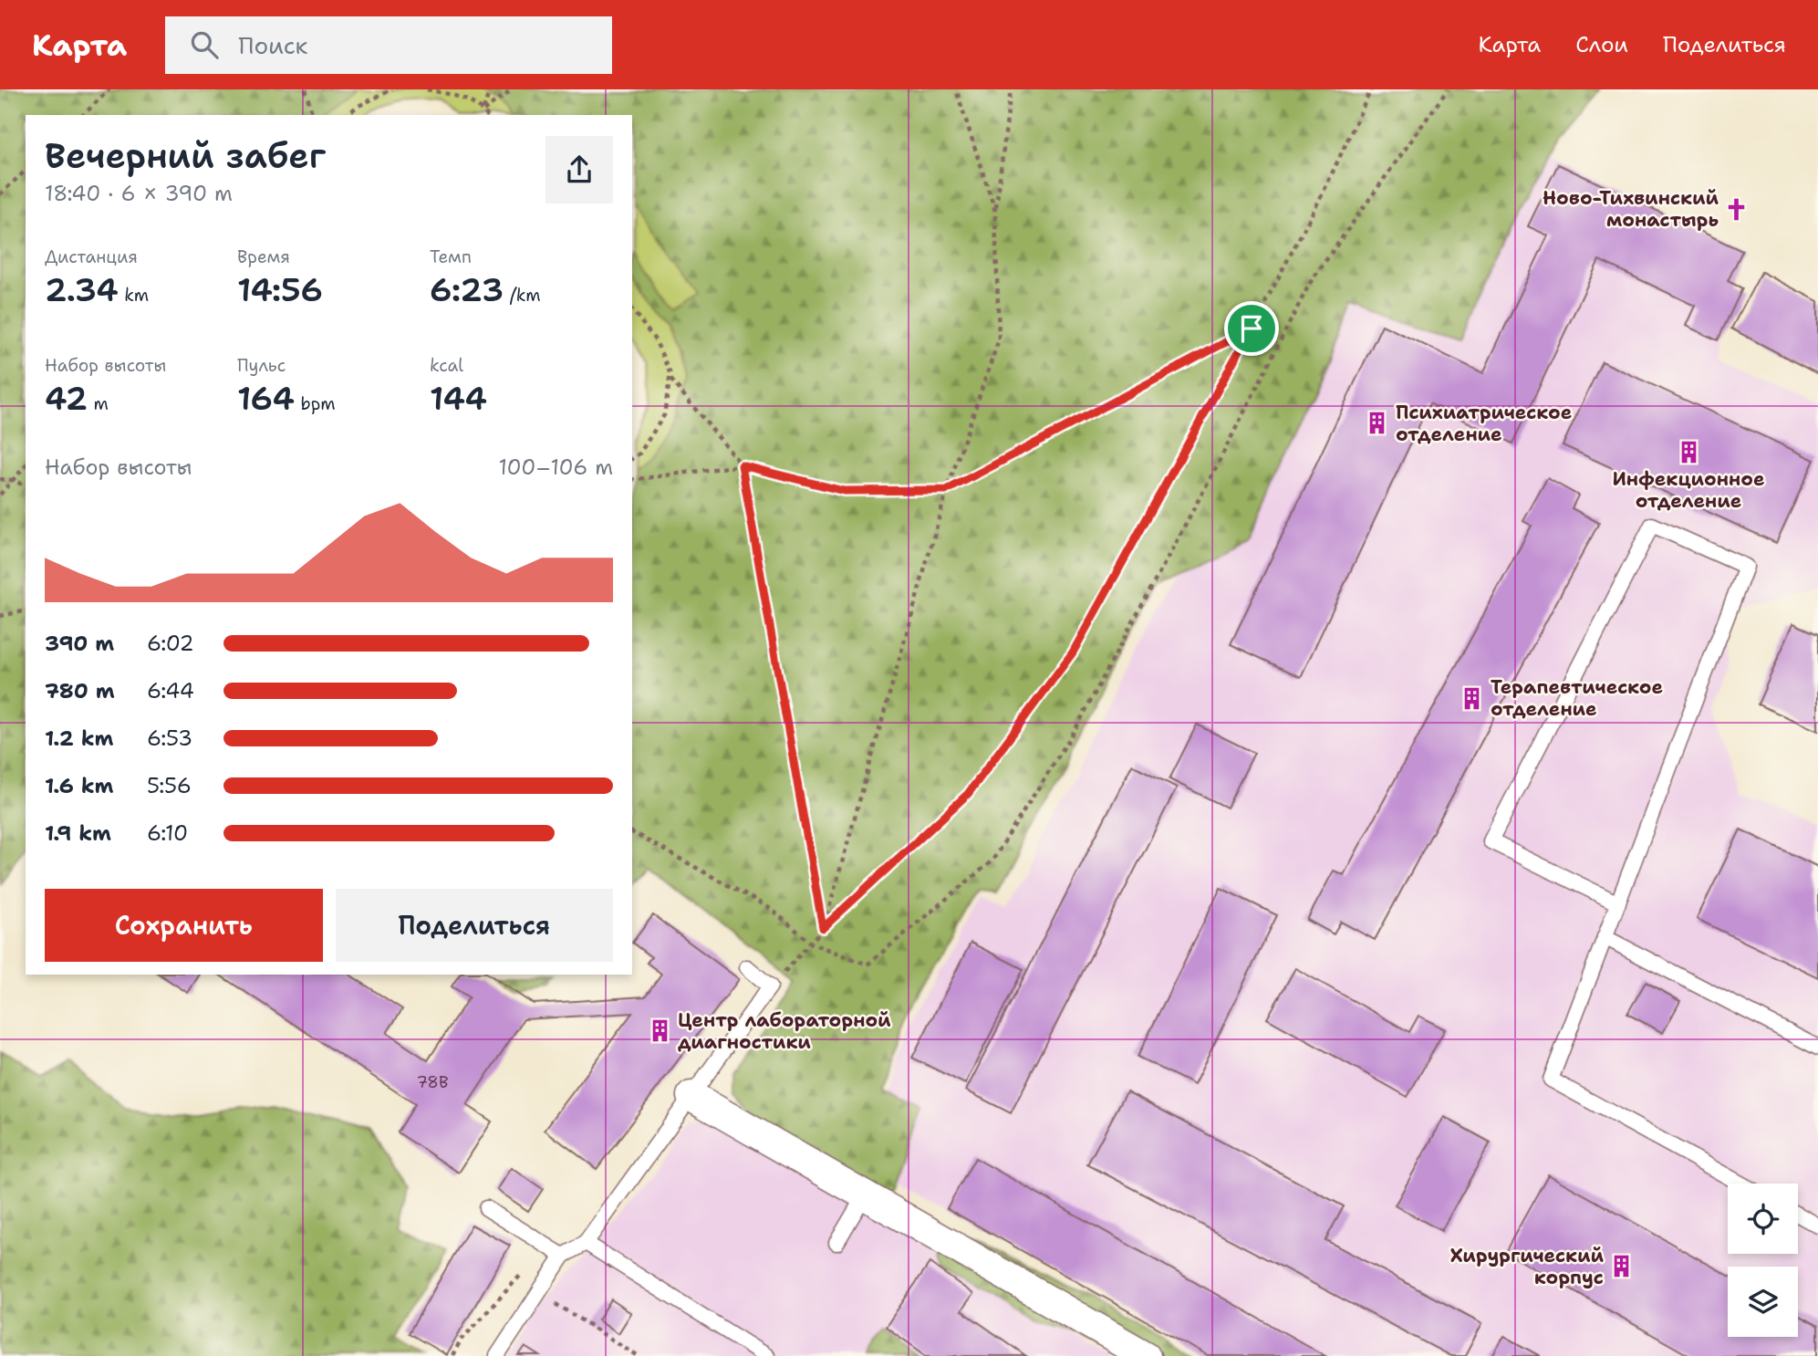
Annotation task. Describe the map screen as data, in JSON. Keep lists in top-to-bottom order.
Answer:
{
  "places": {
    "church": ["Ново-Тихвинский монастырь"],
    "building": [
      "Психиатрическое отделение",
      "Инфекционное отделение",
      "Терапевтическое отделение",
      "Центр лабораторной диагностики",
      "Хирургический корпус"
    ]
  },
  "house_numbers": ["78В"],
  "page": {
    "header": "Карта",
    "search": "Поиск",
    "nav": ["Карта", "Слои", "Поделиться"],
    "heading": ["Вечерний забег", "18:40 · 6 × 390 m"],
    "stats": [
      ["Дистанция", "2.34 km"],
      ["Время", "14:56"],
      ["Темп", "6:23 /km"],
      ["Набор высоты", "42 m"],
      ["Пульс", "164 bpm"],
      ["kcal", "144"]
    ],
    "chart": ["Набор высоты", "100–106 m"],
    "list": [
      {
        "name": "390 m",
        "note": "6:02"
      },
      {
        "name": "780 m",
        "note": "6:44"
      },
      {
        "name": "1.2 km",
        "note": "6:53"
      },
      {
        "name": "1.6 km",
        "note": "5:56"
      },
      {
        "name": "1.9 km",
        "note": "6:10"
      }
    ],
    "buttons": ["Сохранить", "Поделиться"]
  }
}
